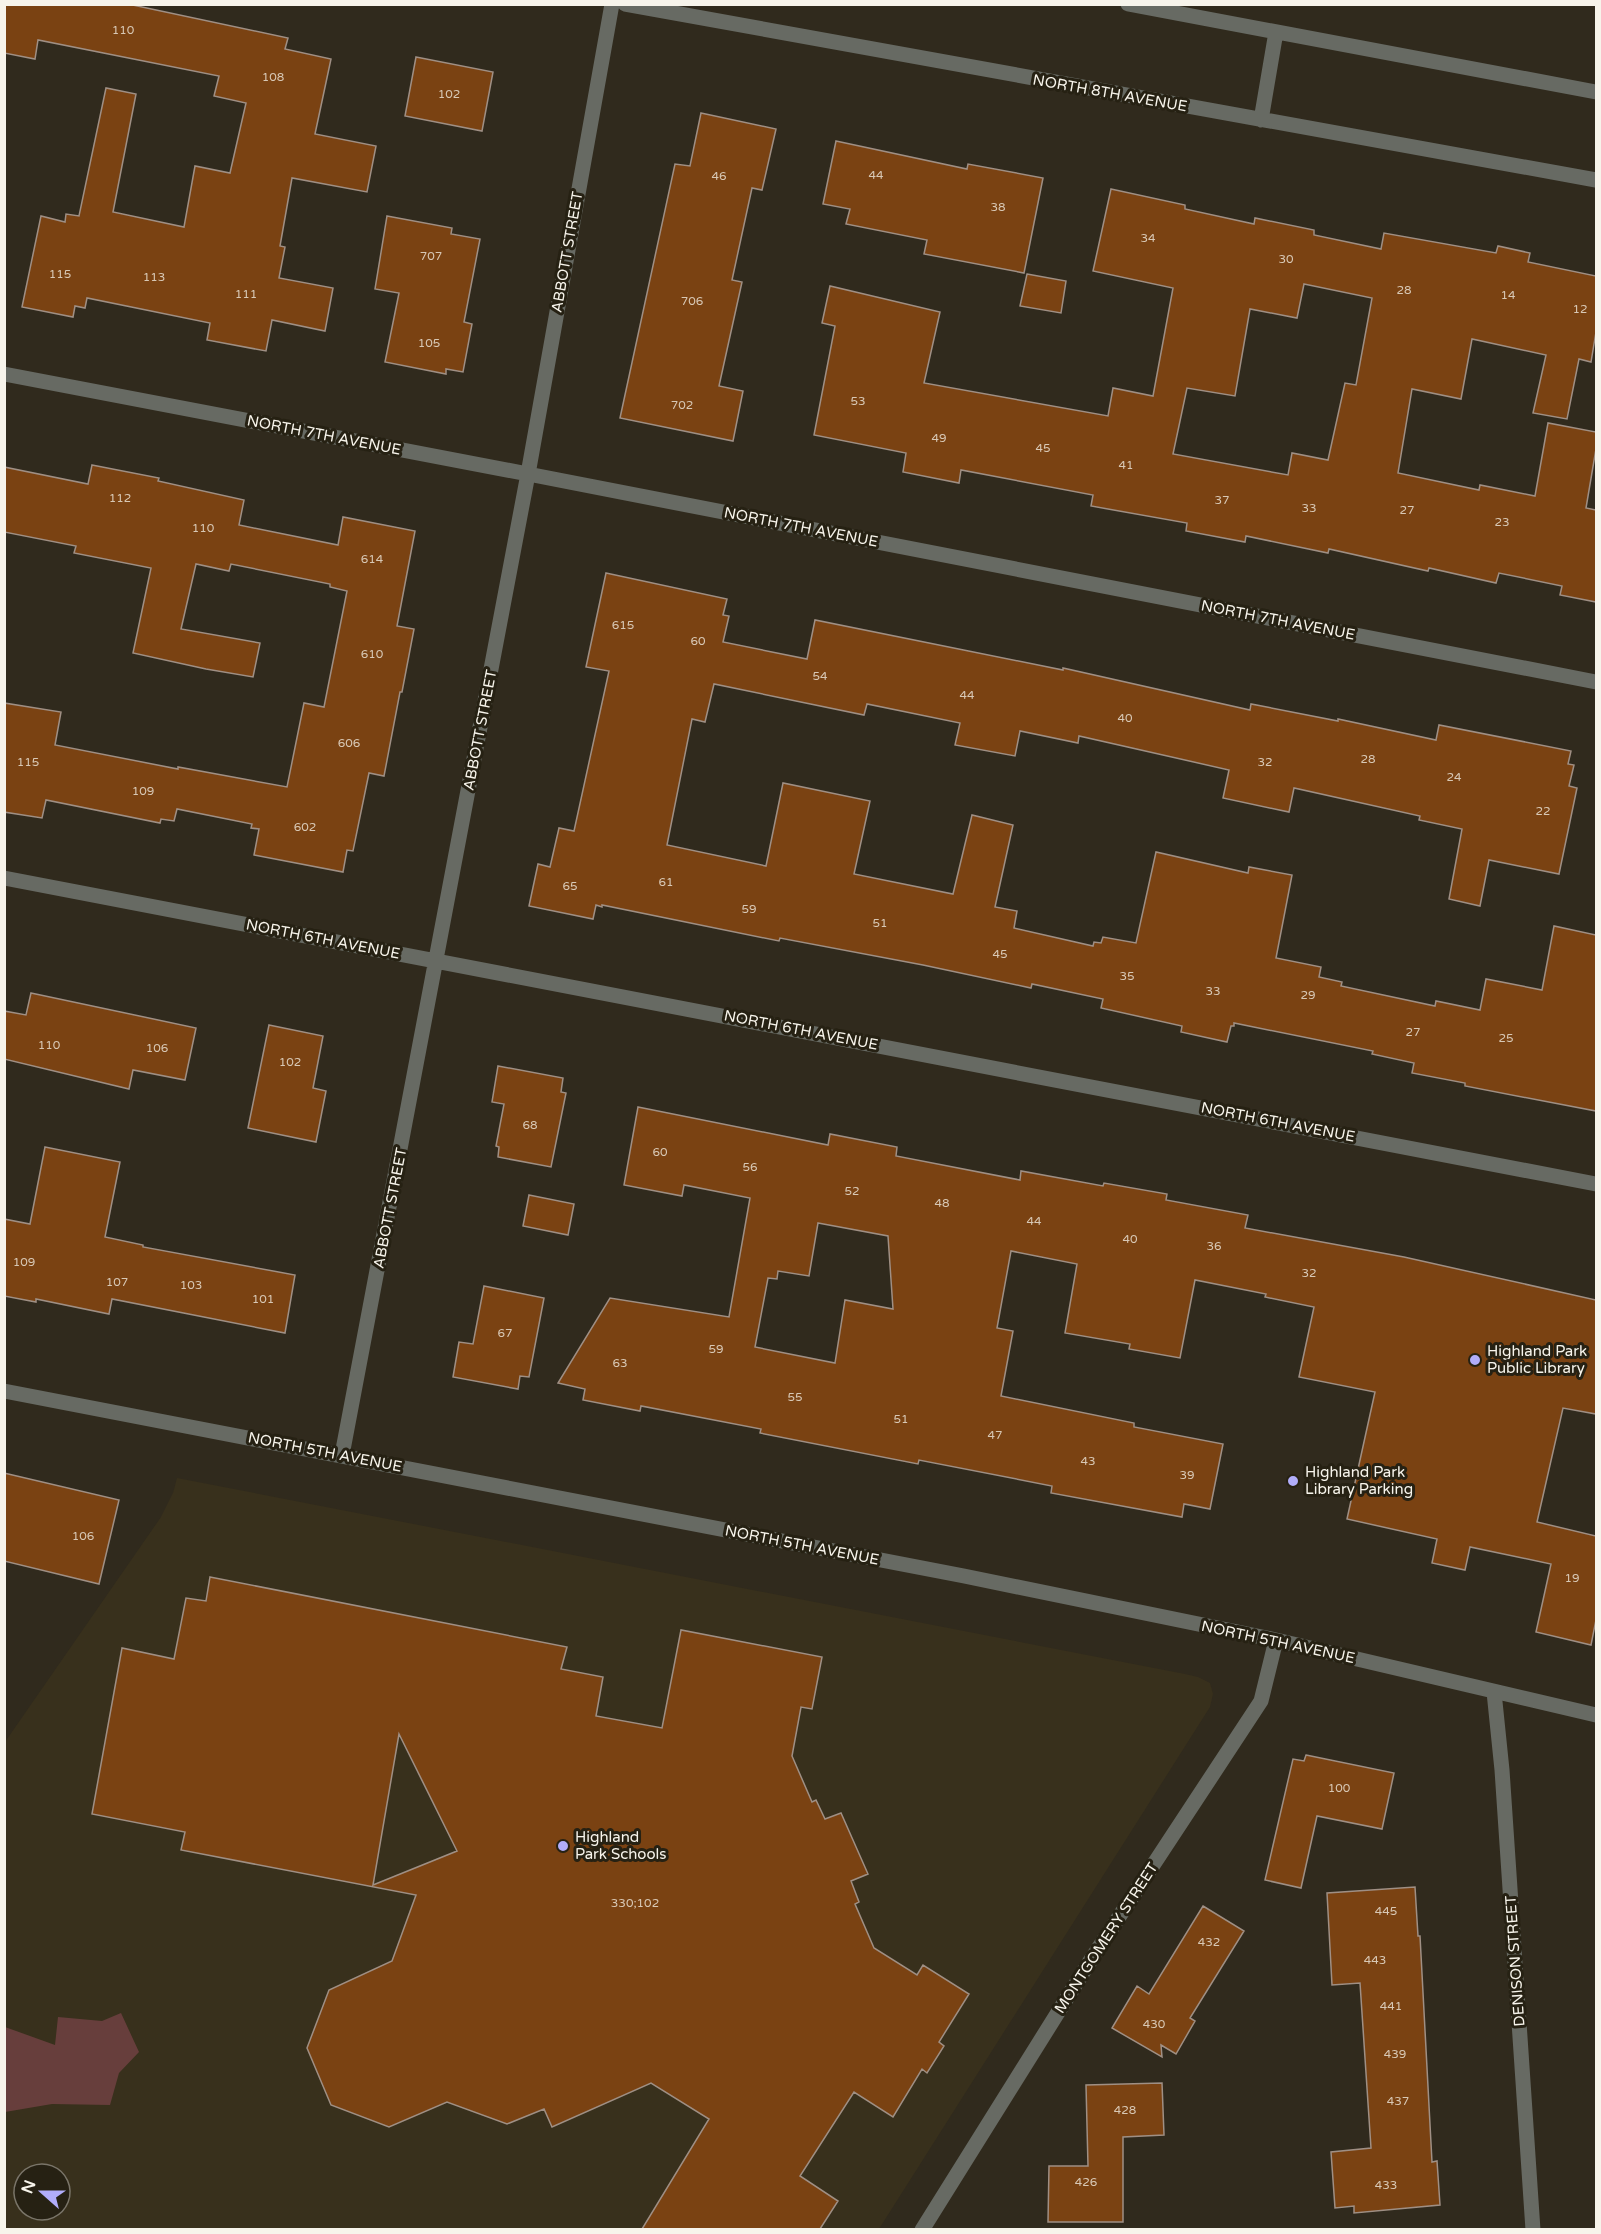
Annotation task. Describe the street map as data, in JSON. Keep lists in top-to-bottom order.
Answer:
{
  "streets": {
    "street": [
      "NORTH 8TH AVENUE",
      "ABBOTT STREET",
      "NORTH 7TH AVENUE",
      "NORTH 6TH AVENUE",
      "NORTH 5TH AVENUE",
      "MONTGOMERY STREET",
      "DENISON STREET"
    ]
  },
  "crossings": [
    ["ABBOTT STREET", "NORTH 7TH AVENUE"],
    ["ABBOTT STREET", "NORTH 6TH AVENUE"],
    ["ABBOTT STREET", "NORTH 5TH AVENUE"],
    ["NORTH 5TH AVENUE", "MONTGOMERY STREET"],
    ["NORTH 5TH AVENUE", "DENISON STREET"]
  ],
  "places": ["Highland Park Public Library", "Highland Park Library Parking", "Highland Park Schools"],
  "house_numbers": [
    "110",
    "108",
    "102",
    "44",
    "46",
    "38",
    "34",
    "707",
    "30",
    "115",
    "113",
    "28",
    "111",
    "14",
    "706",
    "12",
    "105",
    "53",
    "702",
    "49",
    "45",
    "41",
    "112",
    "37",
    "33",
    "27",
    "23",
    "110",
    "614",
    "615",
    "60",
    "610",
    "54",
    "44",
    "40",
    "606",
    "28",
    "115",
    "32",
    "24",
    "109",
    "22",
    "602",
    "61",
    "65",
    "59",
    "51",
    "45",
    "35",
    "33",
    "29",
    "27",
    "25",
    "110",
    "106",
    "102",
    "68",
    "60",
    "56",
    "52",
    "48",
    "44",
    "40",
    "36",
    "109",
    "32",
    "107",
    "103",
    "101",
    "67",
    "59",
    "63",
    "55",
    "51",
    "47",
    "43",
    "39",
    "106",
    "19",
    "100",
    "330;102",
    "445",
    "432",
    "443",
    "441",
    "430",
    "439",
    "437",
    "428",
    "426",
    "433"
  ],
  "north": "left"
}
